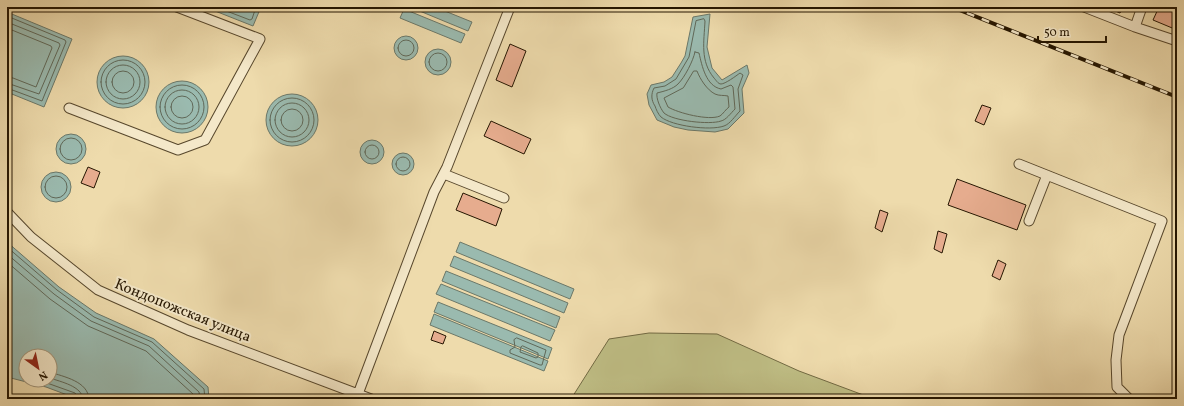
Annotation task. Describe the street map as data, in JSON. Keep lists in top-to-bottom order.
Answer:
{
  "streets": {
    "street": ["Кондопожская улица"]
  },
  "scale_bar": "50 m",
  "north": "bottom right"
}
